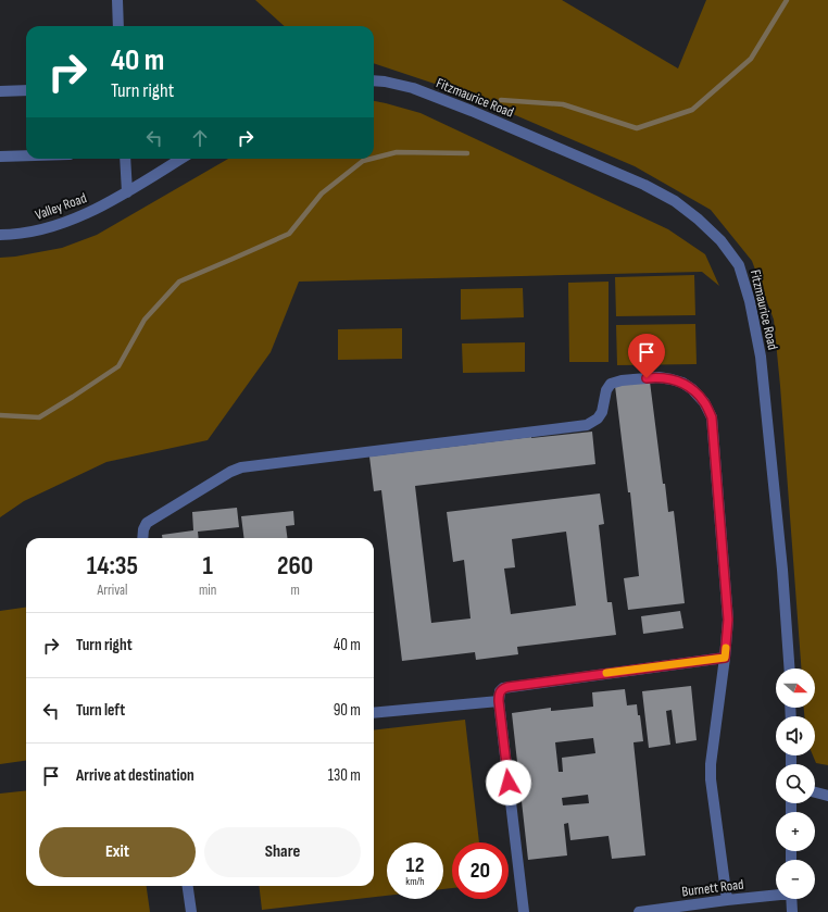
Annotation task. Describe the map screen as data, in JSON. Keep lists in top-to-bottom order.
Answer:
{
  "streets": {
    "street": ["Fitzmaurice Road", "Valley Road", "Burnett Road"]
  },
  "north": "right",
  "page": {
    "turn": ["40 m", "Turn right"],
    "eta": [
      "14:35",
      "Arrival",
      "1",
      "min",
      "260",
      "m"
    ],
    "list": [
      {
        "name": "Turn right",
        "value": "40 m"
      },
      {
        "name": "Turn left",
        "value": "90 m"
      },
      {
        "name": "Arrive at destination",
        "value": "130 m"
      }
    ],
    "map_buttons": ["+", "−"],
    "buttons": ["Exit", "Share"],
    "speed": "12 km/h",
    "limit": "20"
  }
}
